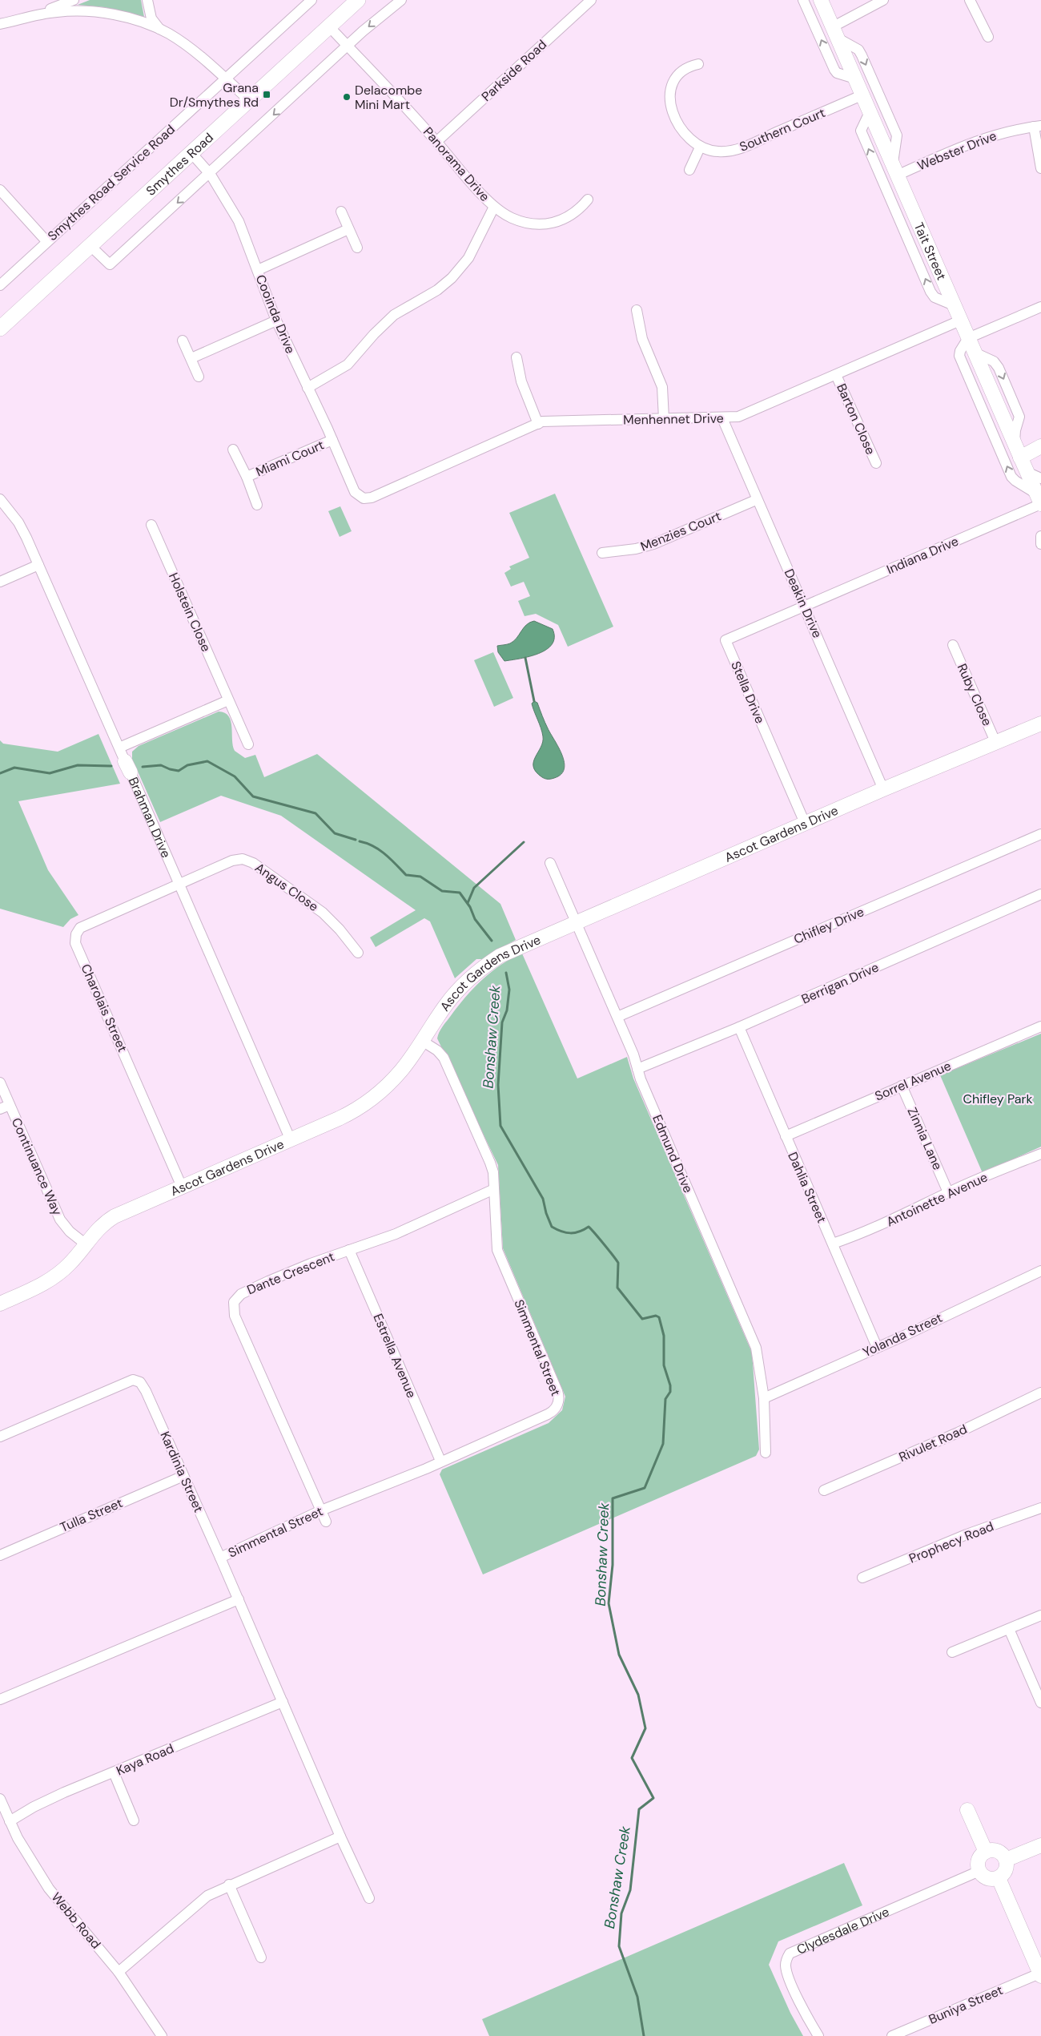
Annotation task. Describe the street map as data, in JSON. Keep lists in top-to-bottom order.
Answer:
{
  "streets": {
    "main road": ["Smythes Road"],
    "street": [
      "Parkside Road",
      "Southern Court",
      "Webster Drive",
      "Panorama Drive",
      "Smythes Road Service Road",
      "Tait Street",
      "Cooinda Drive",
      "Menhennet Drive",
      "Barton Close",
      "Miami Court",
      "Menzies Court",
      "Indiana Drive",
      "Deakin Drive",
      "Holstein Close",
      "Stella Drive",
      "Ruby Close",
      "Brahman Drive",
      "Ascot Gardens Drive",
      "Angus Close",
      "Chifley Drive",
      "Berrigan Drive",
      "Charolais Street",
      "Sorrel Avenue",
      "Zinnia Lane",
      "Edmund Drive",
      "Continuance Way",
      "Dahlia Street",
      "Antoinette Avenue",
      "Dante Crescent",
      "Yolanda Street",
      "Simmental Street",
      "Estrella Avenue",
      "Rivulet Road",
      "Kardinia Street",
      "Tulla Street",
      "Prophecy Road",
      "Kaya Road",
      "Webb Road",
      "Clydesdale Drive",
      "Buniya Street"
    ]
  },
  "crossings": [
    ["Parkside Road", "Panorama Drive"],
    ["Southern Court", "Tait Street"],
    ["Webster Drive", "Tait Street"],
    ["Smythes Road", "Panorama Drive"],
    ["Smythes Road", "Cooinda Drive"],
    ["Tait Street", "Menhennet Drive"],
    ["Tait Street", "Indiana Drive"],
    ["Cooinda Drive", "Menhennet Drive"],
    ["Cooinda Drive", "Miami Court"],
    ["Menhennet Drive", "Barton Close"],
    ["Menhennet Drive", "Deakin Drive"],
    ["Menzies Court", "Deakin Drive"],
    ["Indiana Drive", "Deakin Drive"],
    ["Indiana Drive", "Stella Drive"],
    ["Deakin Drive", "Stella Drive"],
    ["Deakin Drive", "Ascot Gardens Drive"],
    ["Stella Drive", "Ascot Gardens Drive"],
    ["Ruby Close", "Ascot Gardens Drive"],
    ["Brahman Drive", "Ascot Gardens Drive"],
    ["Brahman Drive", "Angus Close"],
    ["Brahman Drive", "Charolais Street"],
    ["Ascot Gardens Drive", "Charolais Street"],
    ["Ascot Gardens Drive", "Edmund Drive"],
    ["Ascot Gardens Drive", "Continuance Way"],
    ["Ascot Gardens Drive", "Simmental Street"],
    ["Angus Close", "Charolais Street"],
    ["Chifley Drive", "Edmund Drive"],
    ["Berrigan Drive", "Edmund Drive"],
    ["Berrigan Drive", "Dahlia Street"],
    ["Sorrel Avenue", "Zinnia Lane"],
    ["Sorrel Avenue", "Dahlia Street"],
    ["Zinnia Lane", "Antoinette Avenue"],
    ["Edmund Drive", "Yolanda Street"],
    ["Dahlia Street", "Antoinette Avenue"],
    ["Dahlia Street", "Yolanda Street"],
    ["Dante Crescent", "Simmental Street"],
    ["Dante Crescent", "Estrella Avenue"],
    ["Simmental Street", "Estrella Avenue"],
    ["Simmental Street", "Kardinia Street"],
    ["Kardinia Street", "Tulla Street"],
    ["Kardinia Street", "Kaya Road"],
    ["Kaya Road", "Webb Road"]
  ],
  "water": ["Bonshaw Creek"],
  "parks": ["Chifley Park"],
  "places": {
    "transit": ["Grana Dr/Smythes Rd"],
    "other": ["Delacombe Mini Mart"]
  }
}
